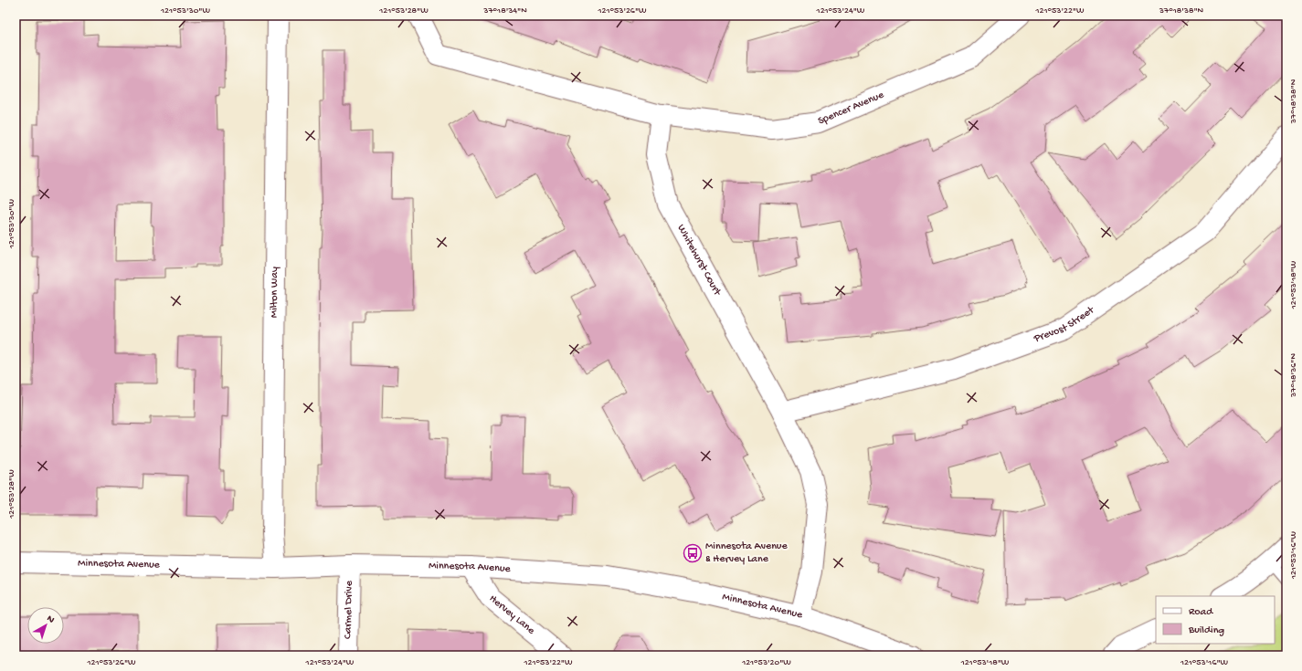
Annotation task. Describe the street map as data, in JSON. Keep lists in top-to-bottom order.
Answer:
{
  "streets": {
    "street": [
      "Spencer Avenue",
      "Whitehurst Court",
      "Milton Way",
      "Prevost Street",
      "Minnesota Avenue",
      "Carmel Drive",
      "Hervey Lane"
    ]
  },
  "crossings": [
    ["Spencer Avenue", "Whitehurst Court"],
    ["Whitehurst Court", "Prevost Street"],
    ["Whitehurst Court", "Minnesota Avenue"],
    ["Milton Way", "Minnesota Avenue"],
    ["Minnesota Avenue", "Carmel Drive"],
    ["Minnesota Avenue", "Hervey Lane"]
  ],
  "places": {
    "bus stop": ["Minnesota Avenue & Hervey Lane"]
  },
  "legend": ["Road", "Building"],
  "north": "top right",
  "coordinates": [
    "121°53'30\"W",
    "121°53'28\"W",
    "37°18'34\"N",
    "121°53'26\"W",
    "121°53'24\"W",
    "121°53'22\"W",
    "37°18'38\"N",
    "121°53'18\"W",
    "37°18'36\"N",
    "121°53'16\"W",
    "121°53'20\"W"
  ]
}
